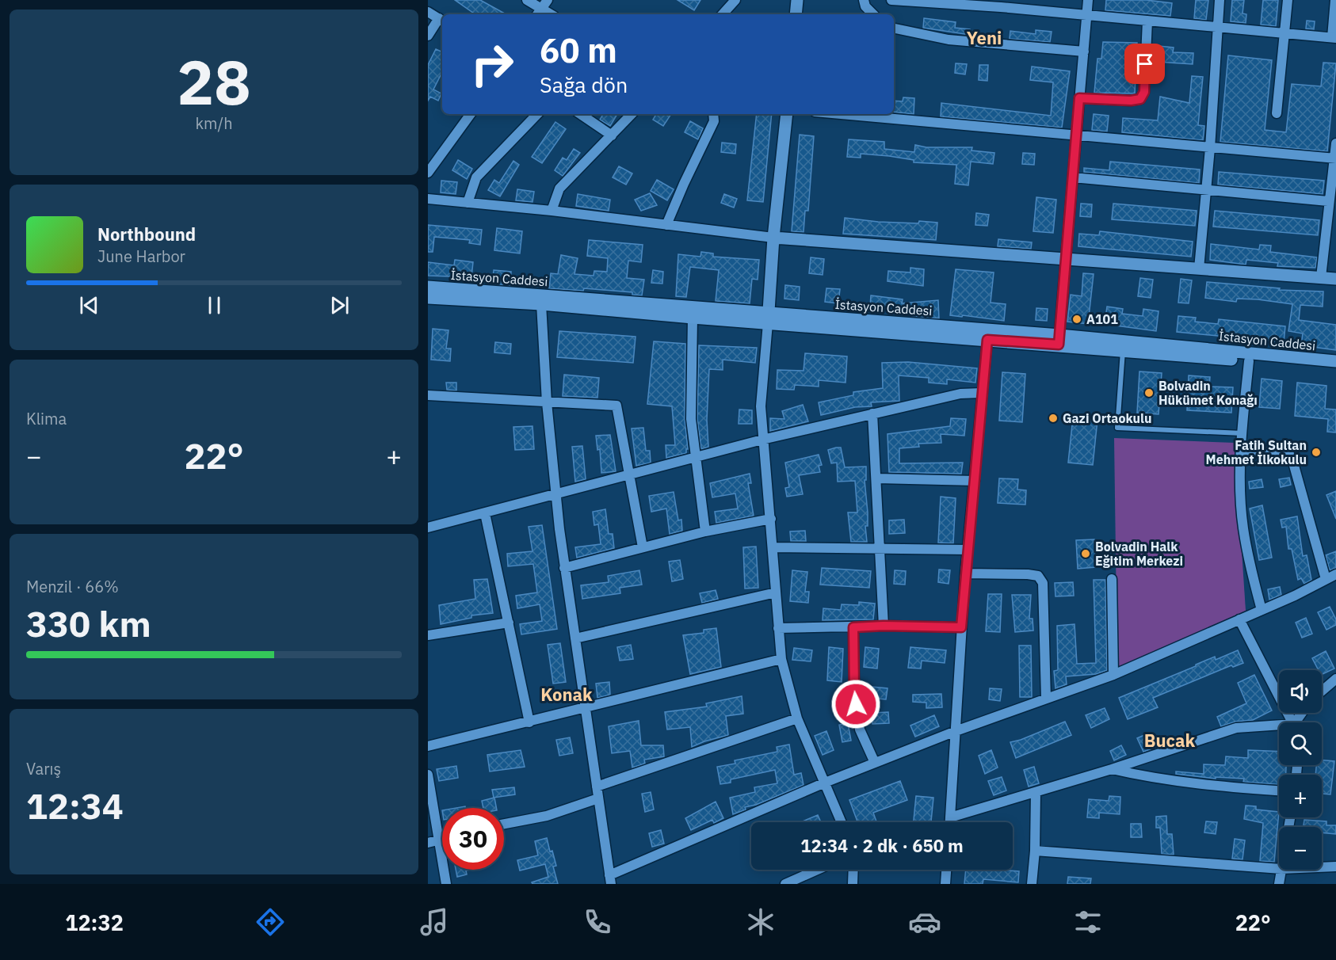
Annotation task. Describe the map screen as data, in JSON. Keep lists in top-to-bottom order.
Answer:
{
  "streets": {
    "main road": ["İstasyon Caddesi"]
  },
  "districts": ["Yeni", "Konak", "Bucak"],
  "places": [
    "A101",
    "Bolvadin Hükümet Konağı",
    "Gazi Ortaokulu",
    "Fatih Sultan Mehmet İlkokulu",
    "Bolvadin Halk Eğitim Merkezi"
  ],
  "page": {
    "tile": [
      ["28", "km/h"],
      "Klima",
      ["Menzil · 66%", "330 km"],
      ["Varış", "12:34"]
    ],
    "turn": ["60 m", "Sağa dön"],
    "song": ["Northbound", "June Harbor"],
    "heat": ["−", "22°", "+"],
    "map_buttons": ["+", "−"],
    "limit": "30",
    "trip": "12:34 · 2 dk · 650 m",
    "tabs": ["12:32", "22°"]
  }
}
